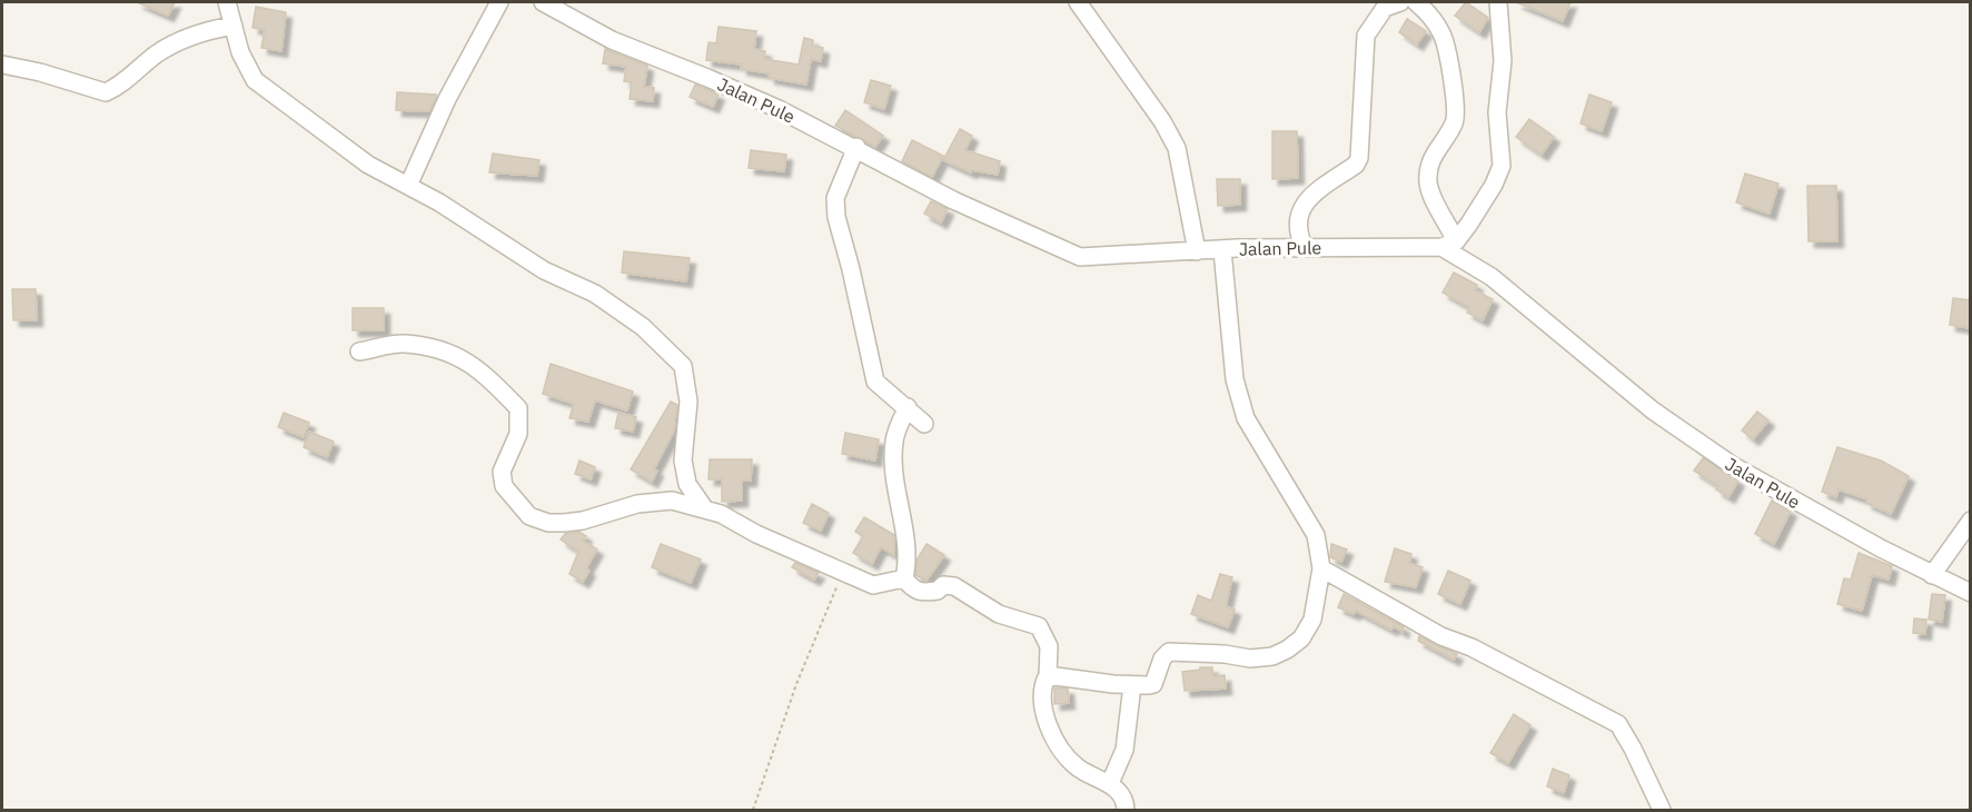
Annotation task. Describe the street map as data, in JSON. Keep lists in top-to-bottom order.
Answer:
{
  "streets": {
    "street": ["Jalan Pule"]
  }
}
